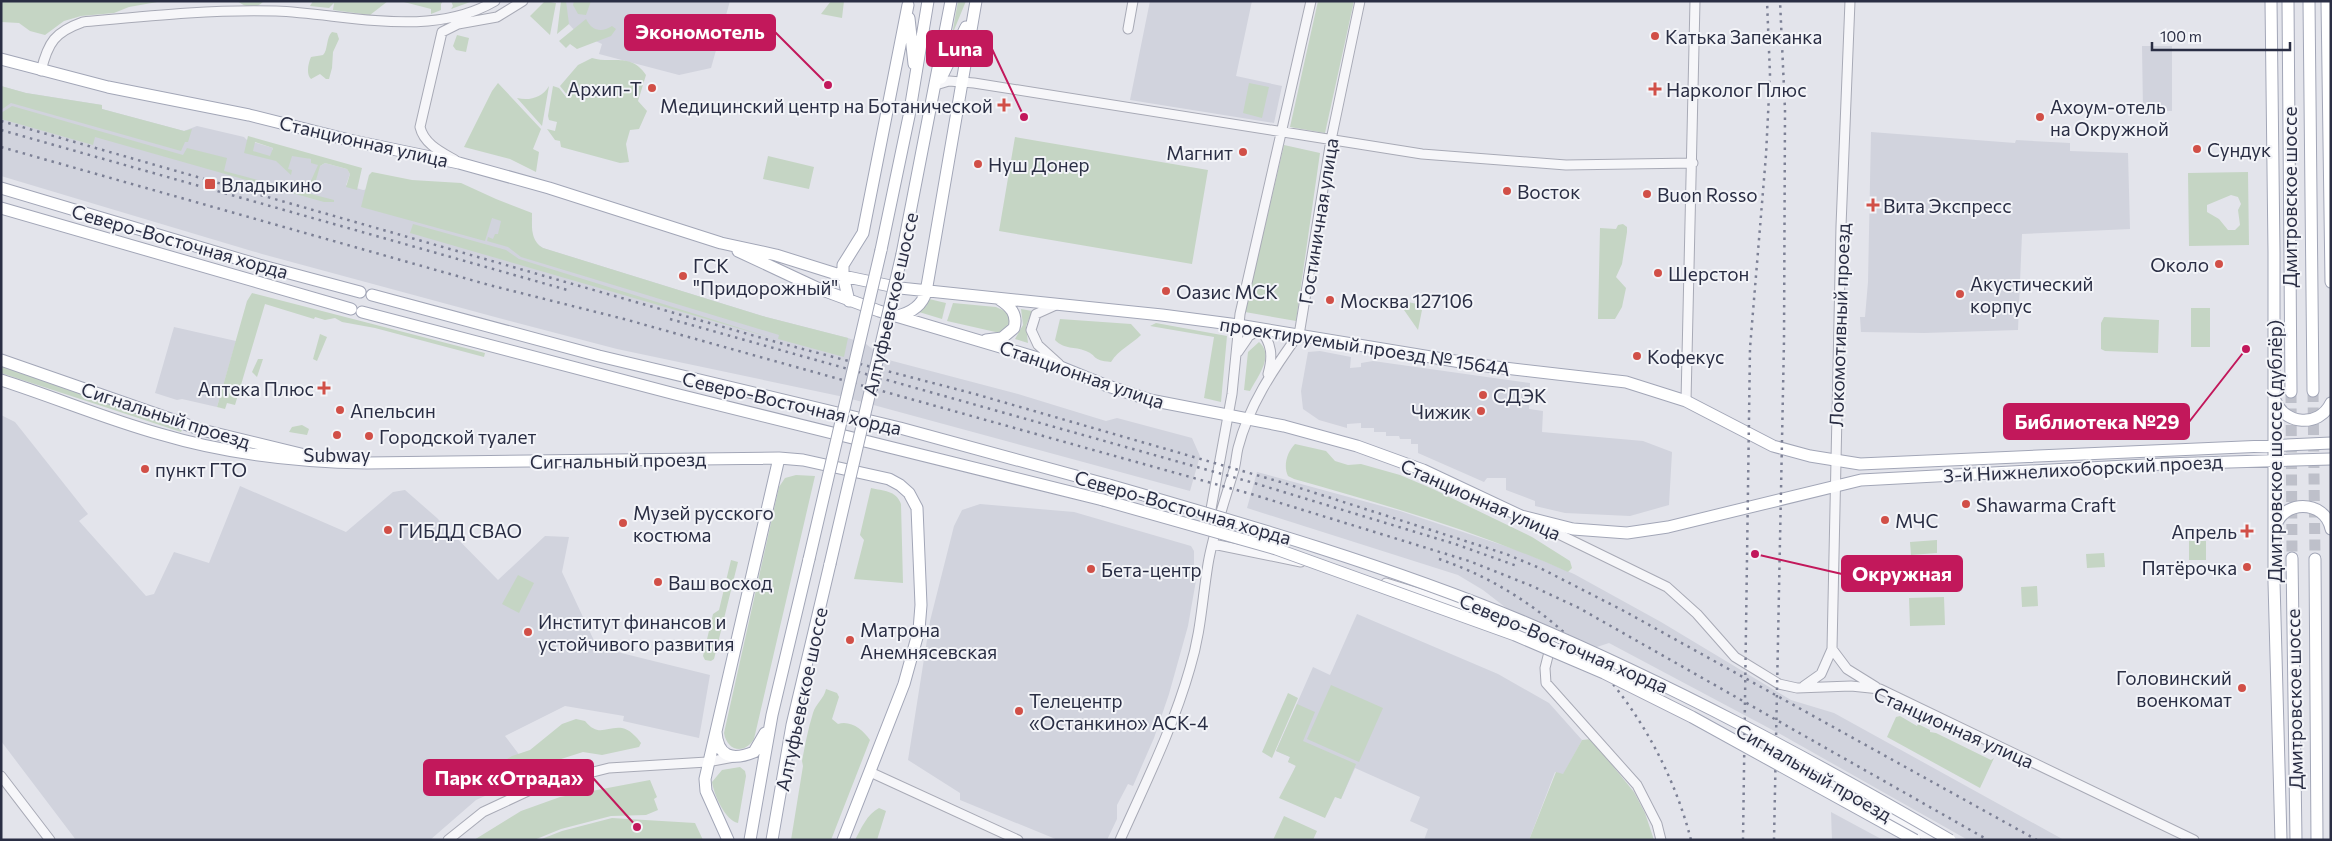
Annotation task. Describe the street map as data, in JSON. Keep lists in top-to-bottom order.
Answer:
{
  "streets": {
    "main road": [
      "Станционная улица",
      "Дмитровское шоссе",
      "Северо-Восточная хорда",
      "Алтуфьевское шоссе",
      "проектируемый проезд № 1564А",
      "Сигнальный проезд",
      "Дмитровское шоссе (дублёр)",
      "3-й Нижнелихоборский проезд"
    ],
    "street": ["Гостиничная улица", "Локомотивный проезд"]
  },
  "crossings": [
    ["Станционная улица", "Гостиничная улица"],
    ["Станционная улица", "Локомотивный проезд"],
    ["Станционная улица", "проектируемый проезд № 1564А"],
    ["Станционная улица", "3-й Нижнелихоборский проезд"],
    ["Гостиничная улица", "проектируемый проезд № 1564А"],
    ["Гостиничная улица", "Сигнальный проезд"],
    ["Локомотивный проезд", "проектируемый проезд № 1564А"],
    ["Локомотивный проезд", "3-й Нижнелихоборский проезд"],
    ["проектируемый проезд № 1564А", "3-й Нижнелихоборский проезд"],
    ["Дмитровское шоссе (дублёр)", "3-й Нижнелихоборский проезд"]
  ],
  "places": {
    "other": [
      "Катька Запеканка",
      "Экономотель",
      "Архип-Т",
      "Luna",
      "Ахоум-отель на Окружной",
      "Сундук",
      "Магнит",
      "Нуш Донер",
      "Восток",
      "Buon Rosso",
      "Около",
      "Шерстон",
      "ГСК \"Придорожный\"",
      "Оазис МСК",
      "Акустический корпус",
      "Москва 127106",
      "Библиотека №29",
      "Кофекус",
      "СДЭК",
      "Апельсин",
      "Чижик",
      "Subway",
      "Городской туалет",
      "пункт ГТО",
      "Shawarma Craft",
      "МЧС",
      "Музей русского костюма",
      "ГИБДД СВАО",
      "Окружная",
      "Пятёрочка",
      "Бета-центр",
      "Ваш восход",
      "Институт финансов и устойчивого развития",
      "Матрона Анемнясевская",
      "Головинский военкомат",
      "Телецентр «Останкино» АСК-4",
      "Парк «Отрада»"
    ],
    "health": [
      "Нарколог Плюс",
      "Медицинский центр на Ботанической",
      "Вита Экспресс",
      "Аптека Плюс",
      "Апрель"
    ],
    "transit": ["Владыкино"]
  },
  "scale_bar": "100 m"
}
